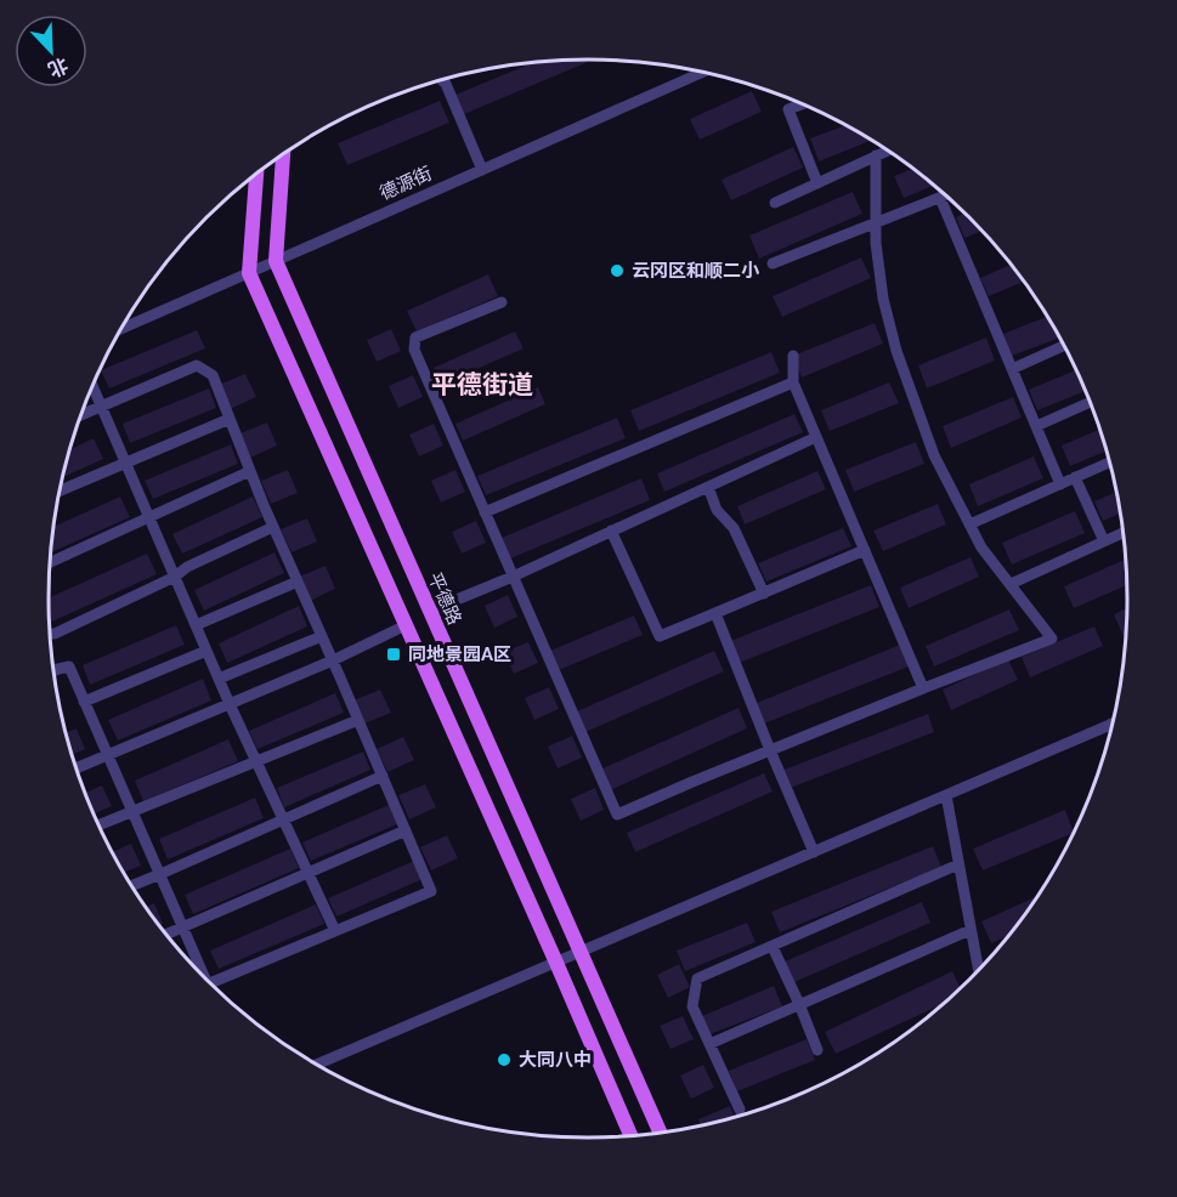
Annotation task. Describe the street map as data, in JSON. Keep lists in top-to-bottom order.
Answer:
{
  "streets": {
    "main road": ["平德路"],
    "street": ["德源街"]
  },
  "crossings": [
    ["德源街", "平德路"]
  ],
  "districts": ["平德街道"],
  "places": {
    "other": ["云冈区和顺二小", "大同八中"],
    "transit": ["同地景园A区"]
  },
  "north": "bottom right"
}
